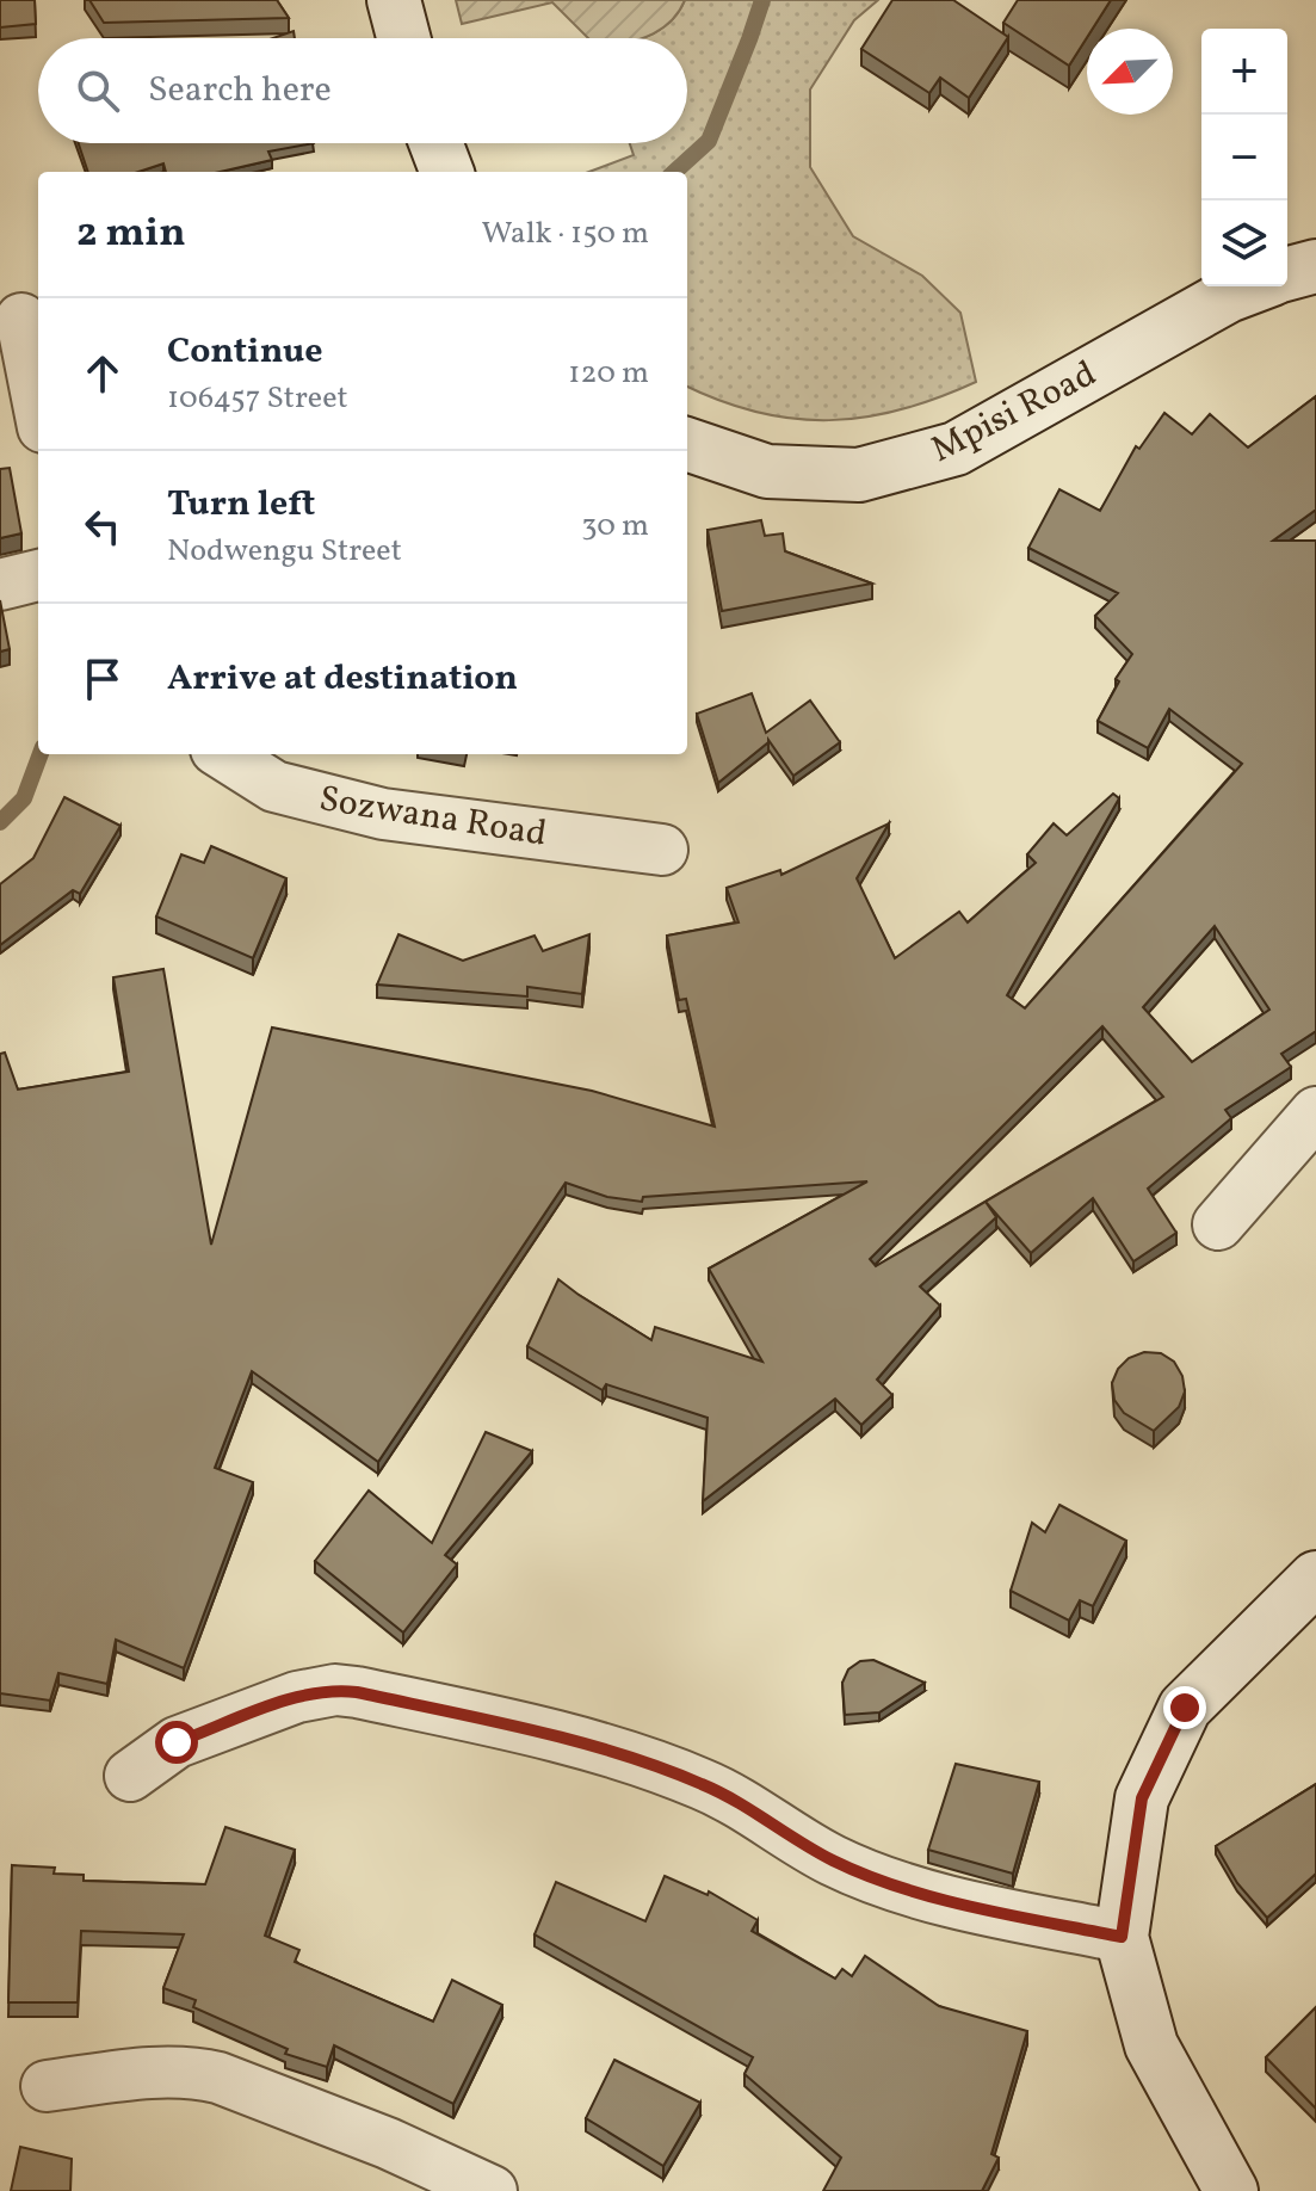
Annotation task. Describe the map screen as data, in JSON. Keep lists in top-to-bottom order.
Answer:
{
  "streets": {
    "street": ["Mpisi Road", "Sozwana Road"]
  },
  "north": "bottom left",
  "page": {
    "map_buttons": ["+", "−"],
    "search": "Search here",
    "heading": ["2 min", "Walk · 150 m"],
    "list": [
      ["Continue", "106457 Street", "120 m"],
      ["Turn left", "Nodwengu Street", "30 m"],
      "Arrive at destination"
    ]
  }
}
